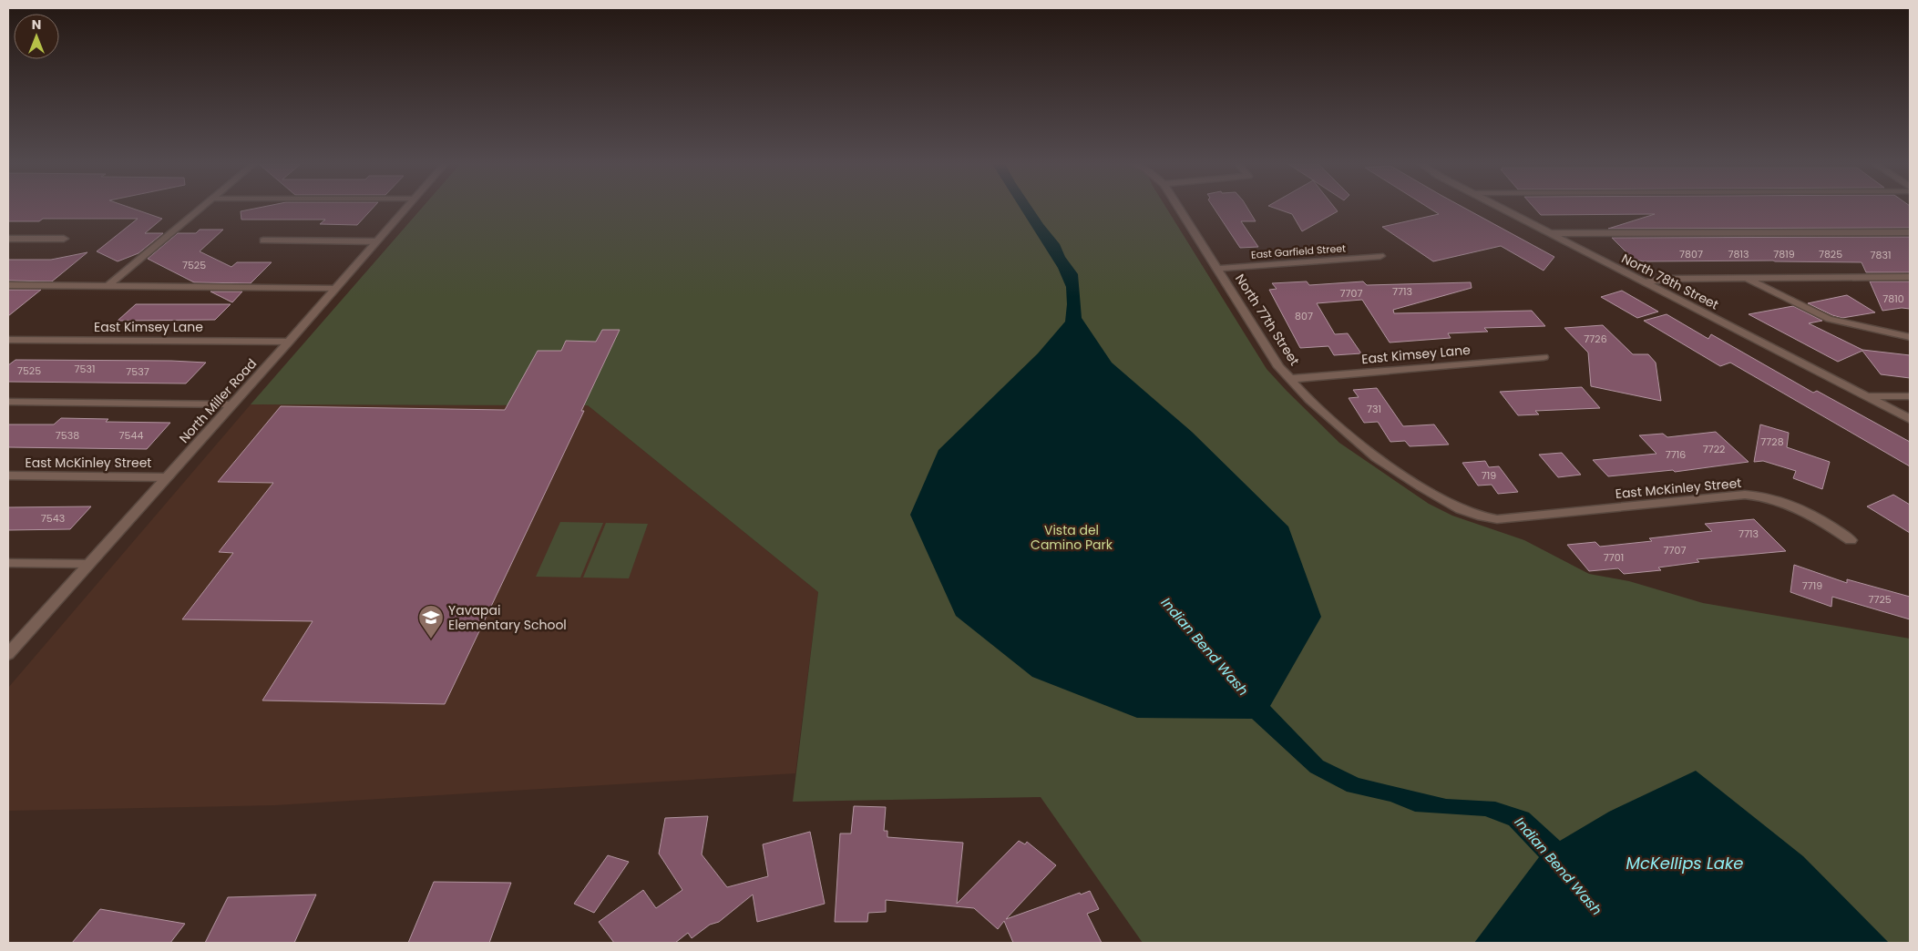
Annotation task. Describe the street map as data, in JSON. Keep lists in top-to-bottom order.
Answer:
{
  "streets": {
    "street": [
      "East Garfield Street",
      "North 78th Street",
      "North 77th Street",
      "East Kimsey Lane",
      "North Miller Road",
      "East McKinley Street"
    ]
  },
  "crossings": [
    ["East Garfield Street", "North 77th Street"],
    ["North 77th Street", "East Kimsey Lane"],
    ["North 77th Street", "East McKinley Street"],
    ["East Kimsey Lane", "North Miller Road"],
    ["North Miller Road", "East McKinley Street"]
  ],
  "water": ["Indian Bend Wash", "McKellips Lake"],
  "parks": ["Vista del Camino Park"],
  "places": {
    "school or university": ["Yavapai Elementary School"]
  },
  "house_numbers": [
    "7807",
    "7813",
    "7819",
    "7825",
    "7831",
    "7525",
    "7713",
    "7707",
    "7810",
    "807",
    "7726",
    "7531",
    "7525",
    "7537",
    "731",
    "7538",
    "7544",
    "7728",
    "7722",
    "7716",
    "719",
    "7543",
    "7713",
    "7707",
    "7701",
    "7719",
    "7725"
  ],
  "north": "top"
}
